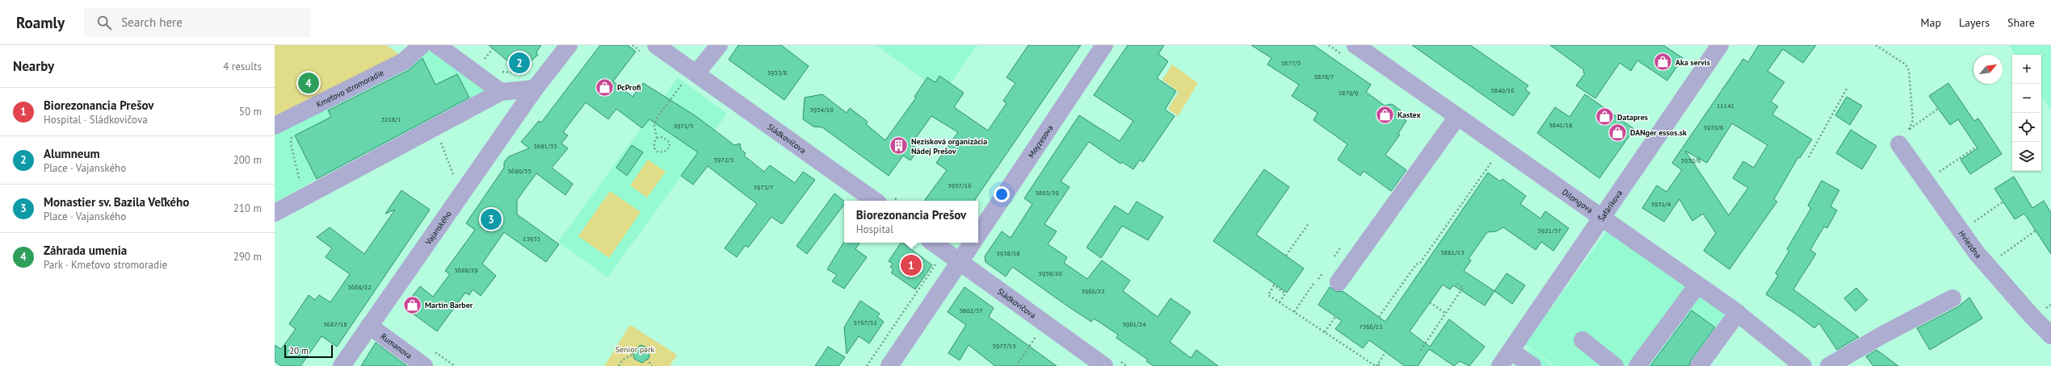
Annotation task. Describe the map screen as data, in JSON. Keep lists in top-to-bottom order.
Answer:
{
  "streets": {
    "street": [
      "Kmeťovo stromoradie",
      "Sládkovičova",
      "Moyzesova",
      "Dilongova",
      "Šafárikova",
      "Vajanského",
      "Hviezdna",
      "Rumanova"
    ]
  },
  "crossings": [
    ["Dilongova", "Šafárikova"],
    ["Vajanského", "Rumanova"]
  ],
  "parks": ["Senior park"],
  "places": {
    "shop": [
      "Aka servis",
      "PcProfi",
      "Kastex",
      "Datapres",
      "DANger essos.sk",
      "Martin Barber"
    ],
    "building": ["Nezisková organizácia Nádej Prešov"]
  },
  "house_numbers": [
    "5877/5",
    "5953/8",
    "5878/7",
    "5840/16",
    "5879/9",
    "11141",
    "5954/10",
    "3218/1",
    "5841/18",
    "5971/3",
    "5933/8",
    "5691/35",
    "5972/5",
    "5932/6",
    "5690/33",
    "5957/16",
    "5973/7",
    "5803/39",
    "5931/4",
    "5921/37",
    "13953",
    "5881/13",
    "5958/18",
    "5688/29",
    "5959/20",
    "5669/22",
    "5960/22",
    "5802/37",
    "5767/32",
    "5667/18",
    "5961/24",
    "7366/15",
    "5977/15"
  ],
  "scale_bar": "20 m",
  "north": "top right",
  "page": {
    "header": "Roamly",
    "search": "Search here",
    "nav": ["Map", "Layers", "Share"],
    "heading": ["Nearby", "4 results"],
    "pins": [
      "2",
      "4",
      "3",
      "1"
    ],
    "map_buttons": ["+", "−"],
    "list": [
      {
        "mark": "1",
        "name": "Biorezonancia Prešov",
        "note": "Hospital · Sládkovičova",
        "value": "50 m"
      },
      {
        "mark": "2",
        "name": "Alumneum",
        "note": "Place · Vajanského",
        "value": "200 m"
      },
      {
        "mark": "3",
        "name": "Monastier sv. Bazila Veľkého",
        "note": "Place · Vajanského",
        "value": "210 m"
      },
      {
        "mark": "4",
        "name": "Záhrada umenia",
        "note": "Park · Kmeťovo stromoradie",
        "value": "290 m"
      }
    ],
    "popup": ["Biorezonancia Prešov", "Hospital"],
    "scale": "20 m"
  }
}
